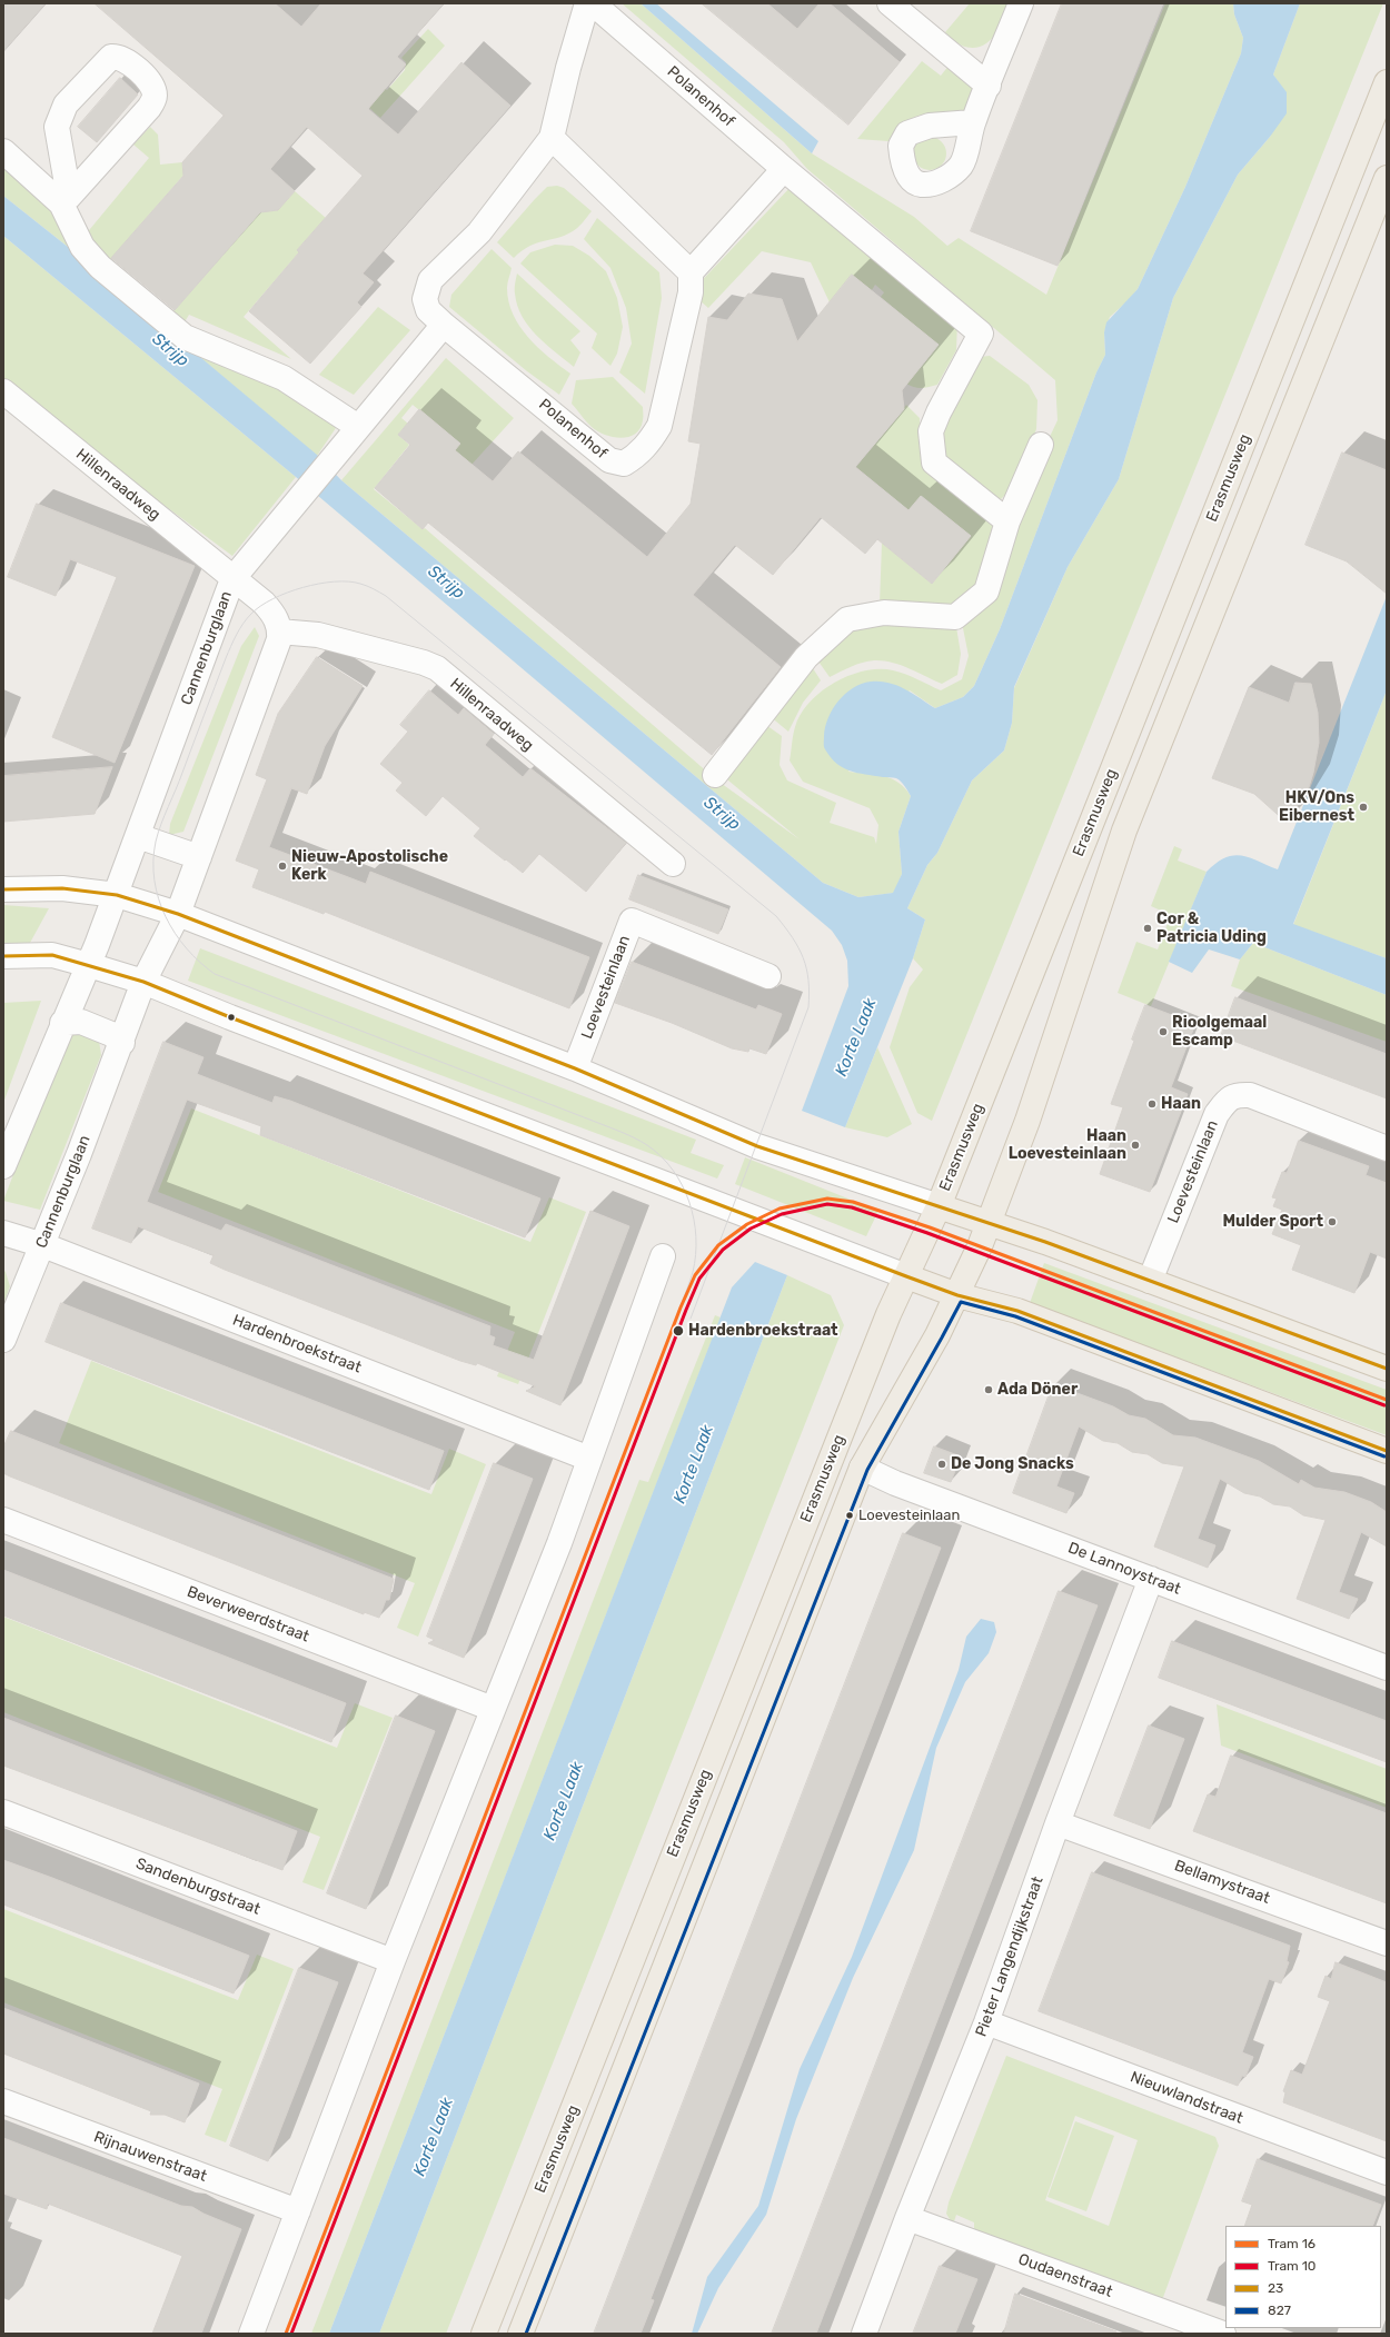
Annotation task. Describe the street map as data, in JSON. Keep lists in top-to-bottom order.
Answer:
{
  "streets": {
    "main road": ["Erasmusweg"],
    "street": [
      "Polanenhof",
      "Hillenraadweg",
      "Cannenburglaan",
      "Loevesteinlaan",
      "Hardenbroekstraat",
      "De Lannoystraat",
      "Beverweerdstraat",
      "Bellamystraat",
      "Sandenburgstraat",
      "Pieter Langendijkstraat",
      "Nieuwlandstraat",
      "Rijnauwenstraat",
      "Oudaenstraat"
    ]
  },
  "crossings": [
    ["Erasmusweg", "De Lannoystraat"],
    ["Hillenraadweg", "Cannenburglaan"],
    ["Cannenburglaan", "Hardenbroekstraat"],
    ["De Lannoystraat", "Pieter Langendijkstraat"],
    ["Bellamystraat", "Pieter Langendijkstraat"],
    ["Pieter Langendijkstraat", "Nieuwlandstraat"],
    ["Pieter Langendijkstraat", "Oudaenstraat"]
  ],
  "water": ["Strijp", "Korte Laak"],
  "places": [
    "HKV/Ons Eibernest",
    "Nieuw-Apostolische Kerk",
    "Cor & Patricia Uding",
    "Rioolgemaal Escamp",
    "Haan",
    "Haan Loevesteinlaan",
    "Mulder Sport",
    "Hardenbroekstraat",
    "Ada Döner",
    "De Jong Snacks",
    "Loevesteinlaan"
  ],
  "lines": [
    "transit line 23",
    "tram line 16",
    "tram line 10",
    "transit line 827"
  ],
  "legend": [
    "Tram 16",
    "Tram 10",
    "23",
    "827"
  ]
}
